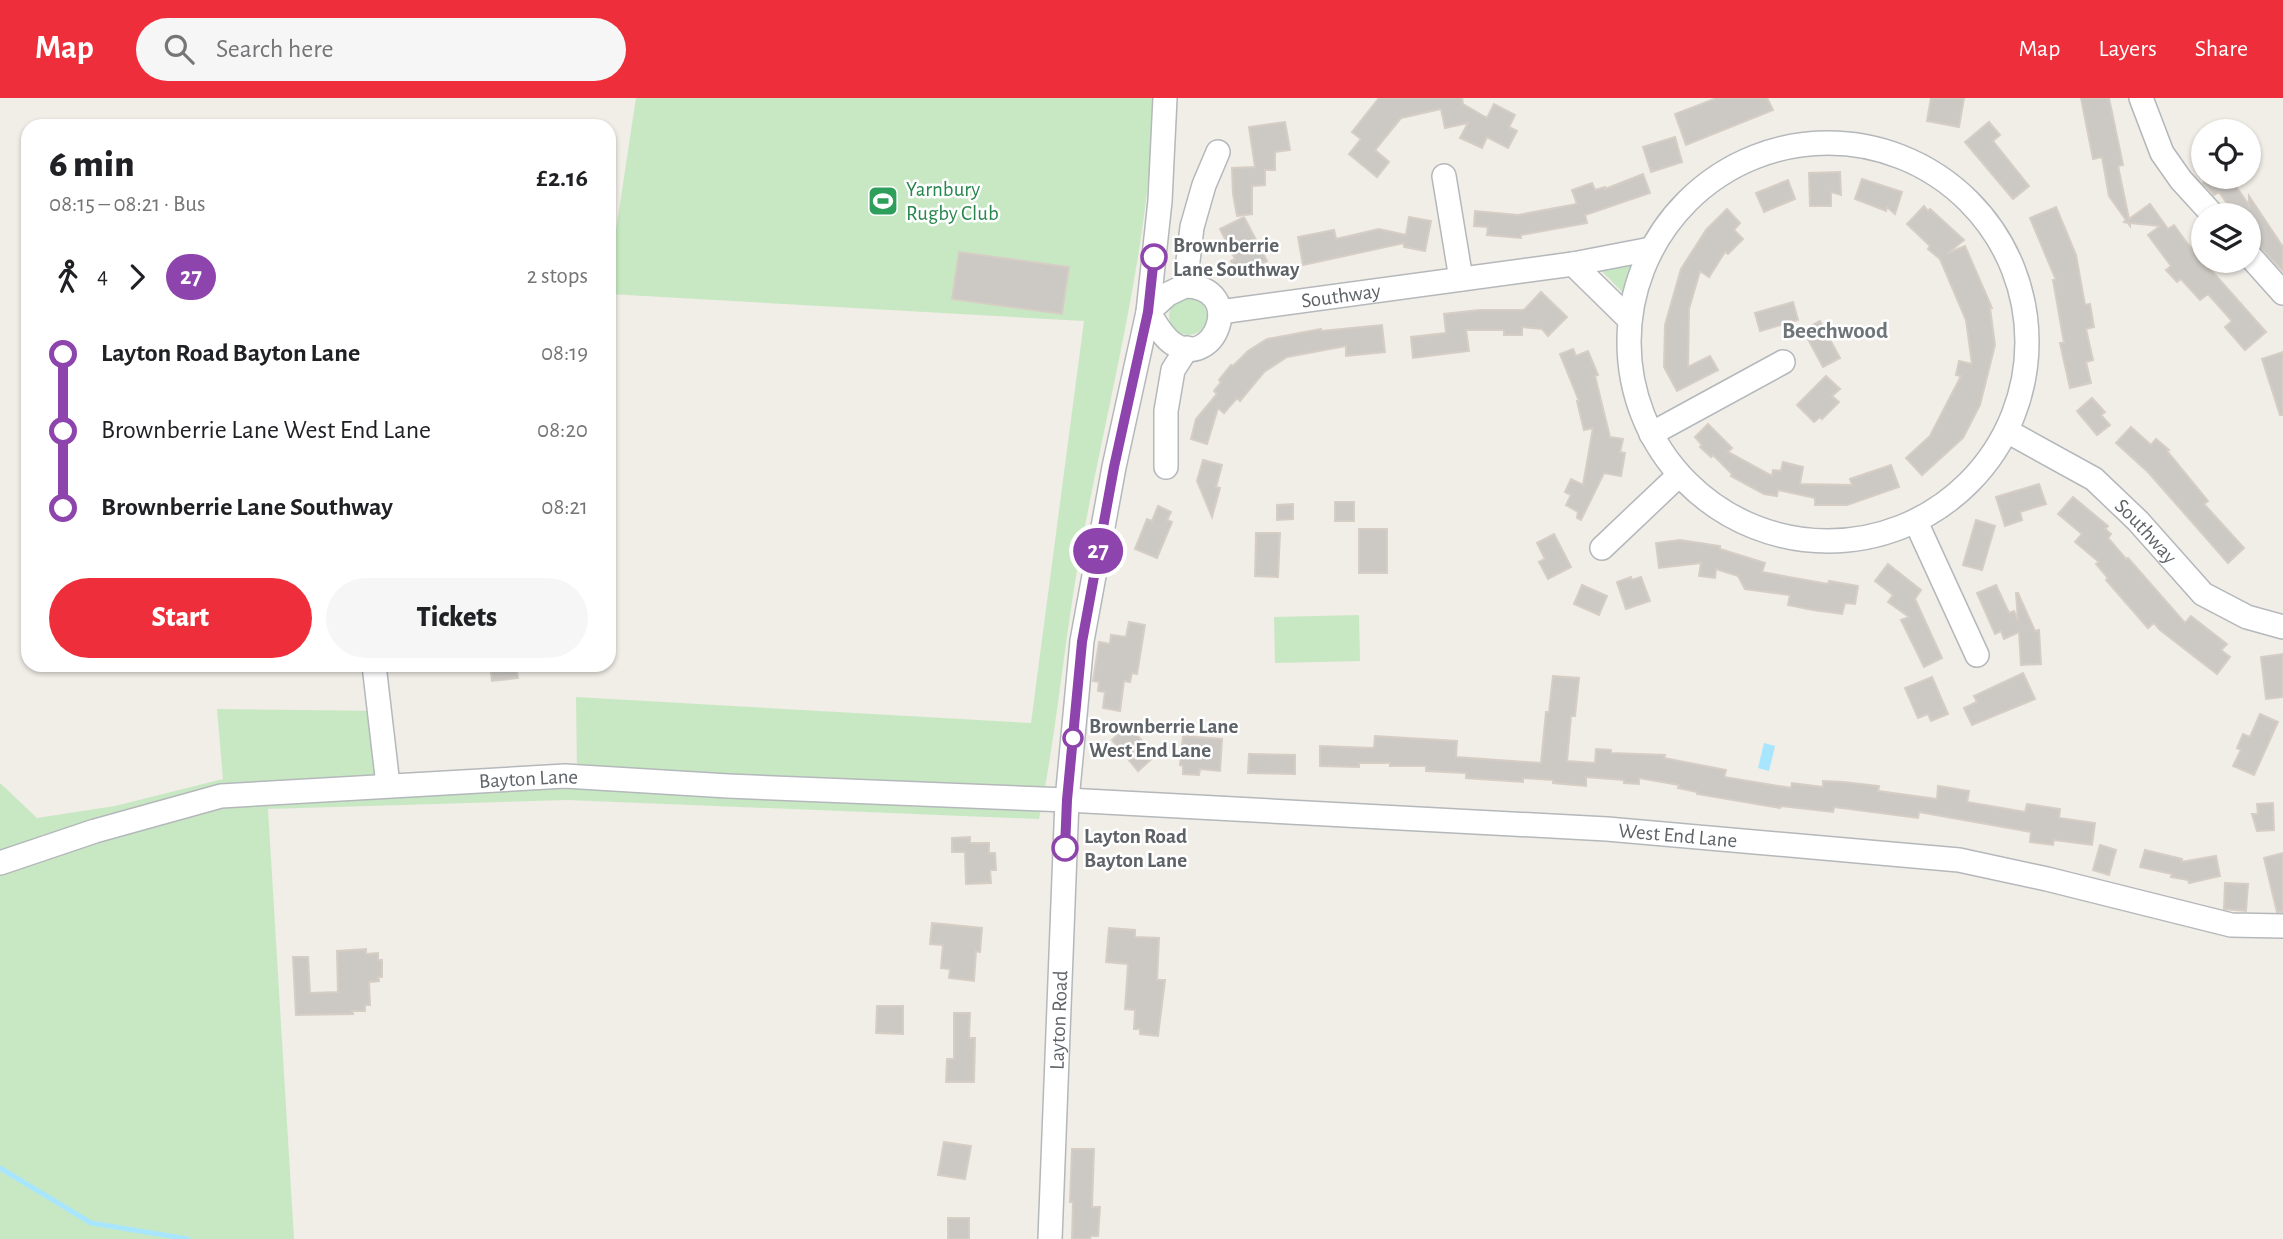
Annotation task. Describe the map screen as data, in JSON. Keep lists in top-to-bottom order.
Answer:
{
  "streets": {
    "street": [
      "Southway",
      "Bayton Lane",
      "West End Lane",
      "Layton Road"
    ]
  },
  "crossings": [
    ["Southway", "Layton Road"],
    ["Bayton Lane", "West End Lane"],
    ["Bayton Lane", "Layton Road"],
    ["West End Lane", "Layton Road"]
  ],
  "districts": ["Beechwood"],
  "places": {
    "sports": ["Yarnbury Rugby Club"],
    "other": ["Brownberrie Lane Southway", "Brownberrie Lane West End Lane", "Layton Road Bayton Lane"]
  },
  "lines": ["bus line 27"],
  "page": {
    "header": "Map",
    "search": "Search here",
    "nav": ["Map", "Layers", "Share"],
    "on_map": "27",
    "heading": ["6 min", "08:15 – 08:21 · Bus", "£2.16"],
    "legs": ["4", "27", "2 stops"],
    "list": [
      {
        "name": "Layton Road Bayton Lane",
        "value": "08:19"
      },
      {
        "name": "Brownberrie Lane West End Lane",
        "value": "08:20"
      },
      {
        "name": "Brownberrie Lane Southway",
        "value": "08:21"
      }
    ],
    "buttons": ["Start", "Tickets"]
  }
}
